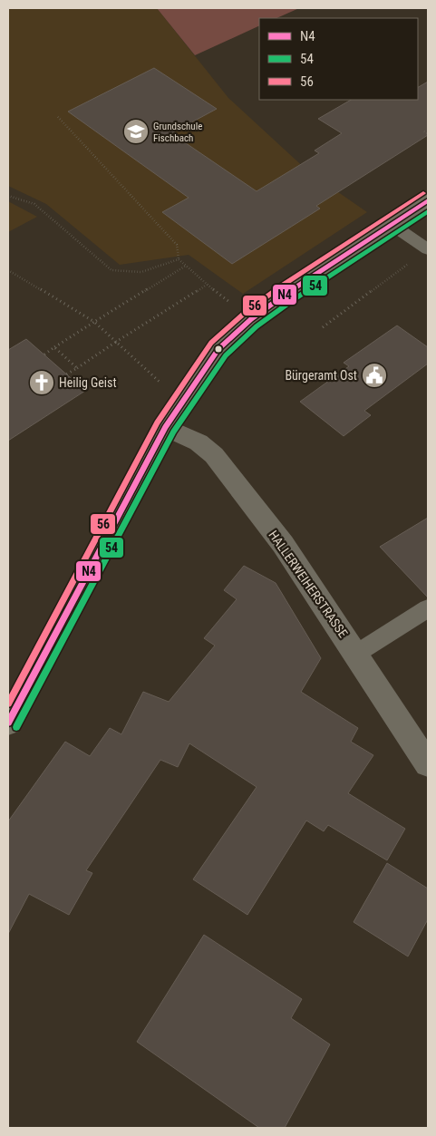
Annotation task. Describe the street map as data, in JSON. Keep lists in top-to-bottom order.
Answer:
{
  "streets": {
    "street": ["HALLERWEIHERSTRASSE"]
  },
  "places": {
    "school or university": ["Grundschule Fischbach"],
    "public building": ["Bürgeramt Ost"],
    "church": ["Heilig Geist"]
  },
  "lines": ["transit line 56", "transit line N4", "transit line 54"],
  "legend": ["N4", "54", "56"]
}
